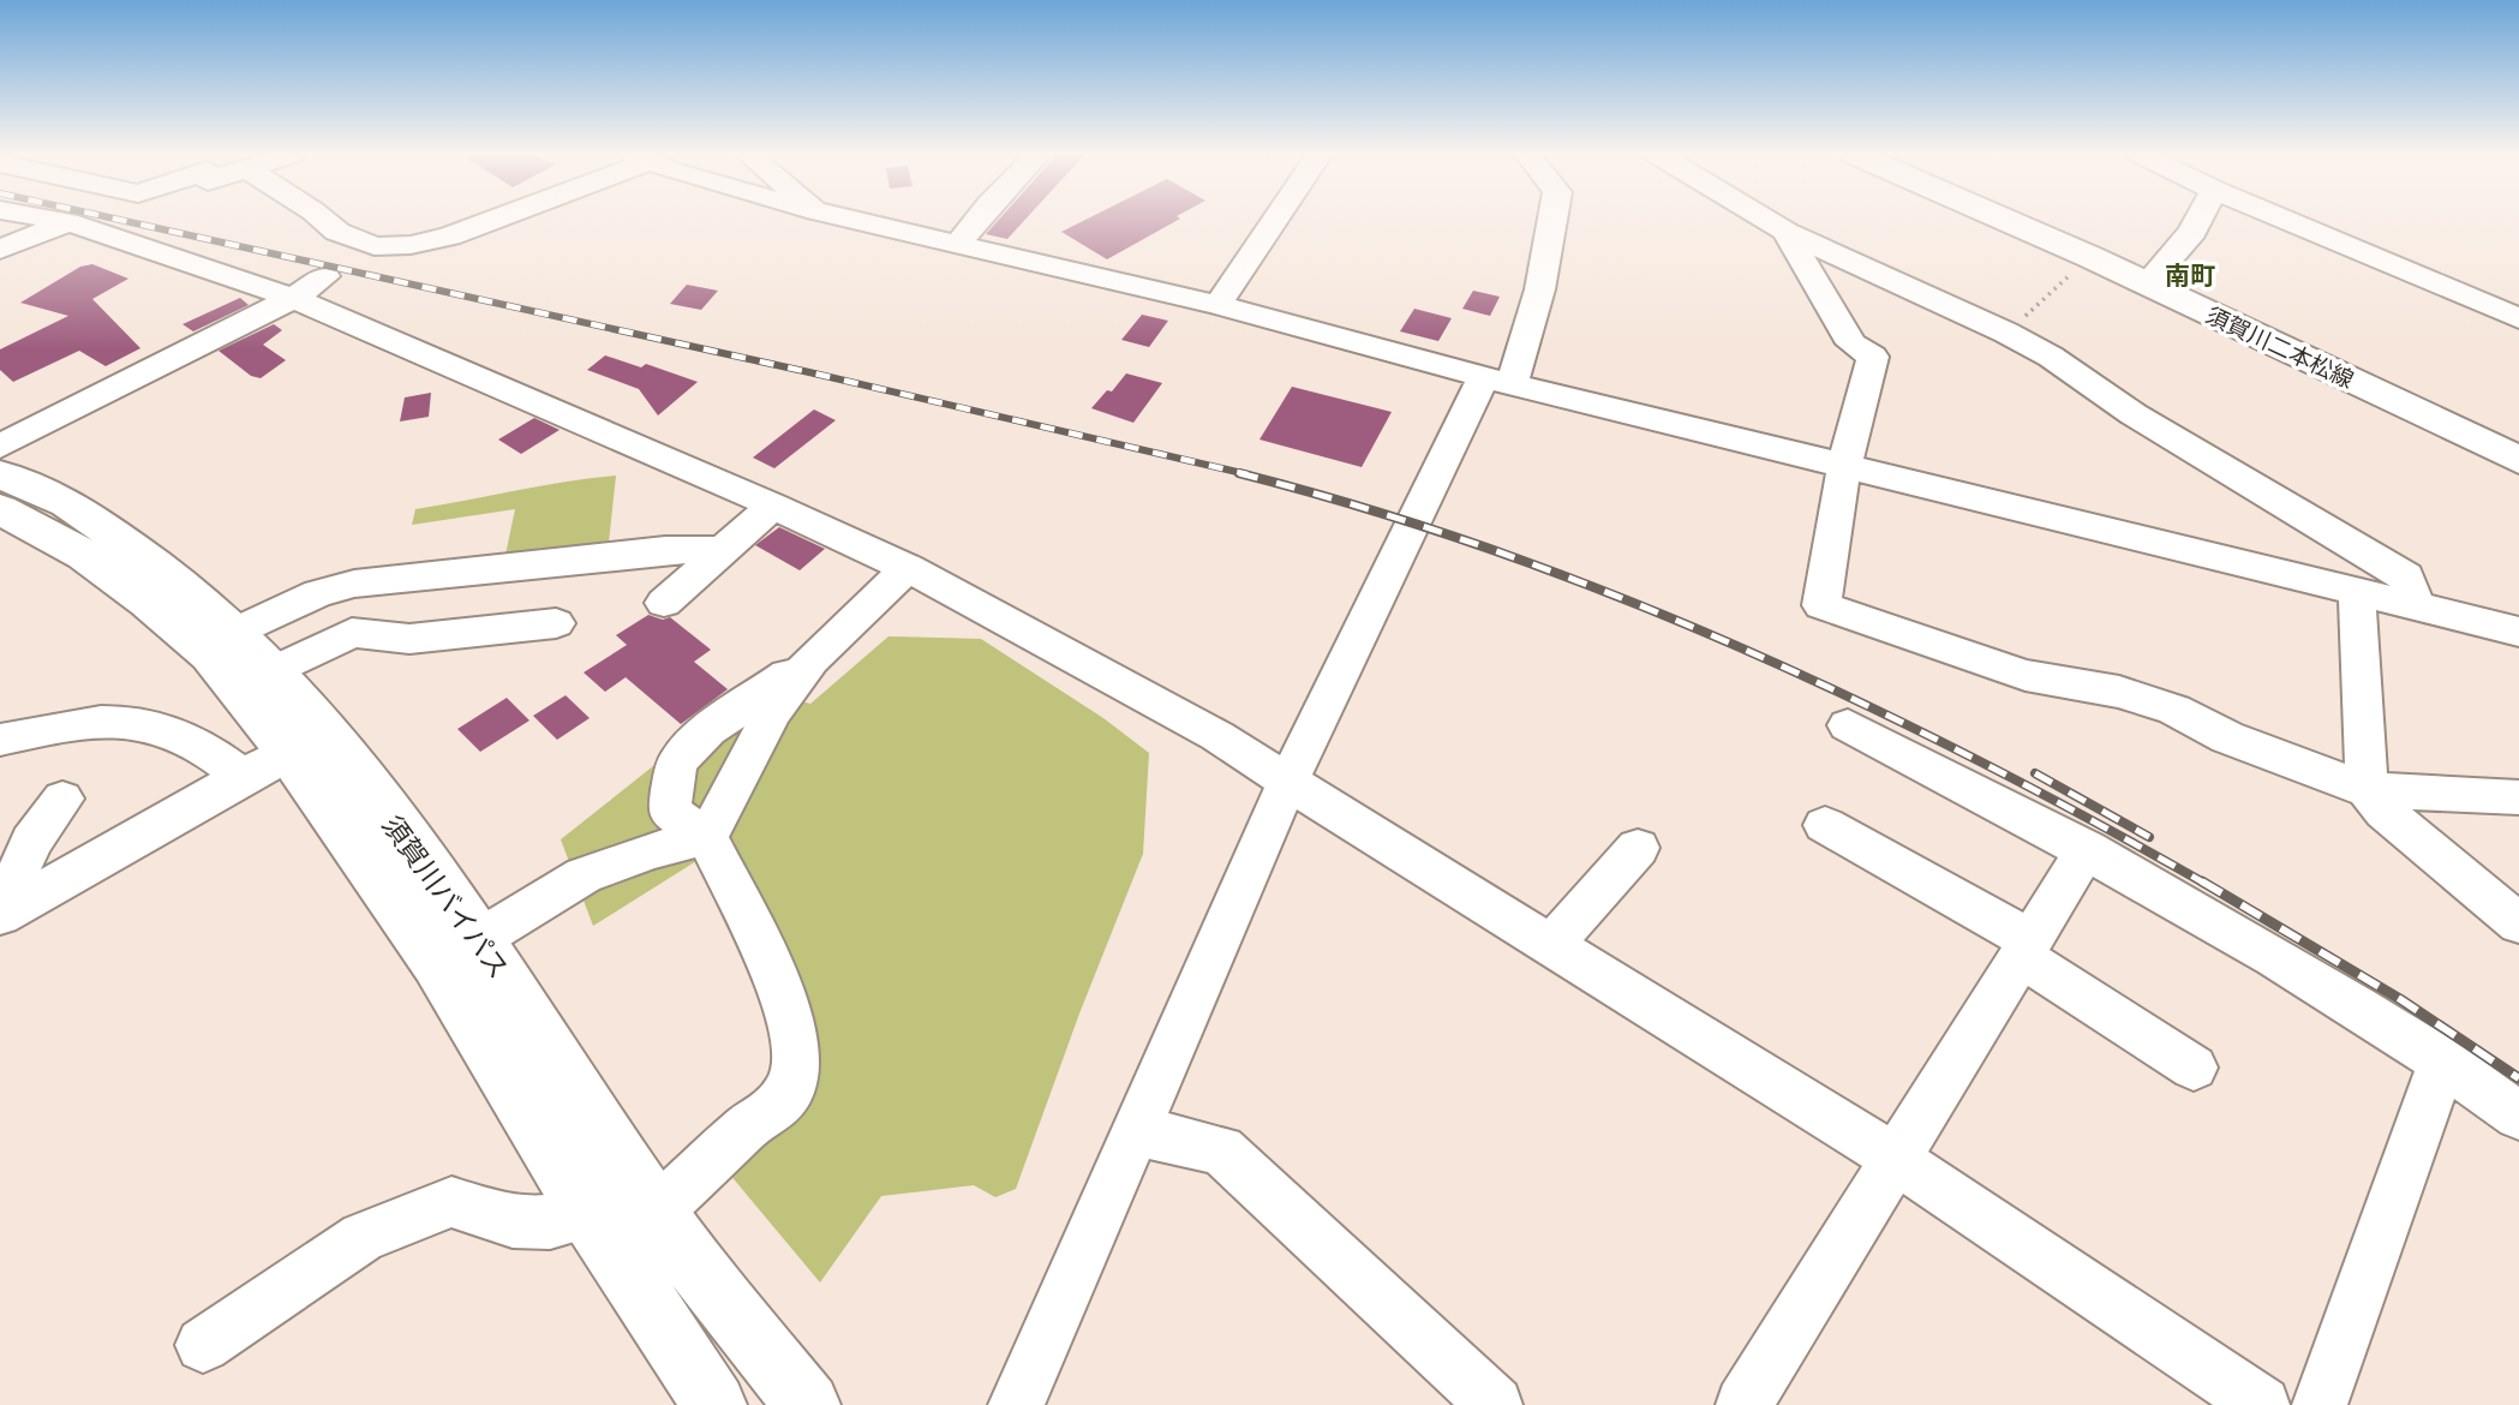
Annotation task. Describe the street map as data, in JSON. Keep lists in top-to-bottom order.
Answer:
{
  "streets": {
    "main road": ["須賀川二本松線", "須賀川バイパス"]
  },
  "districts": ["南町"]
}
